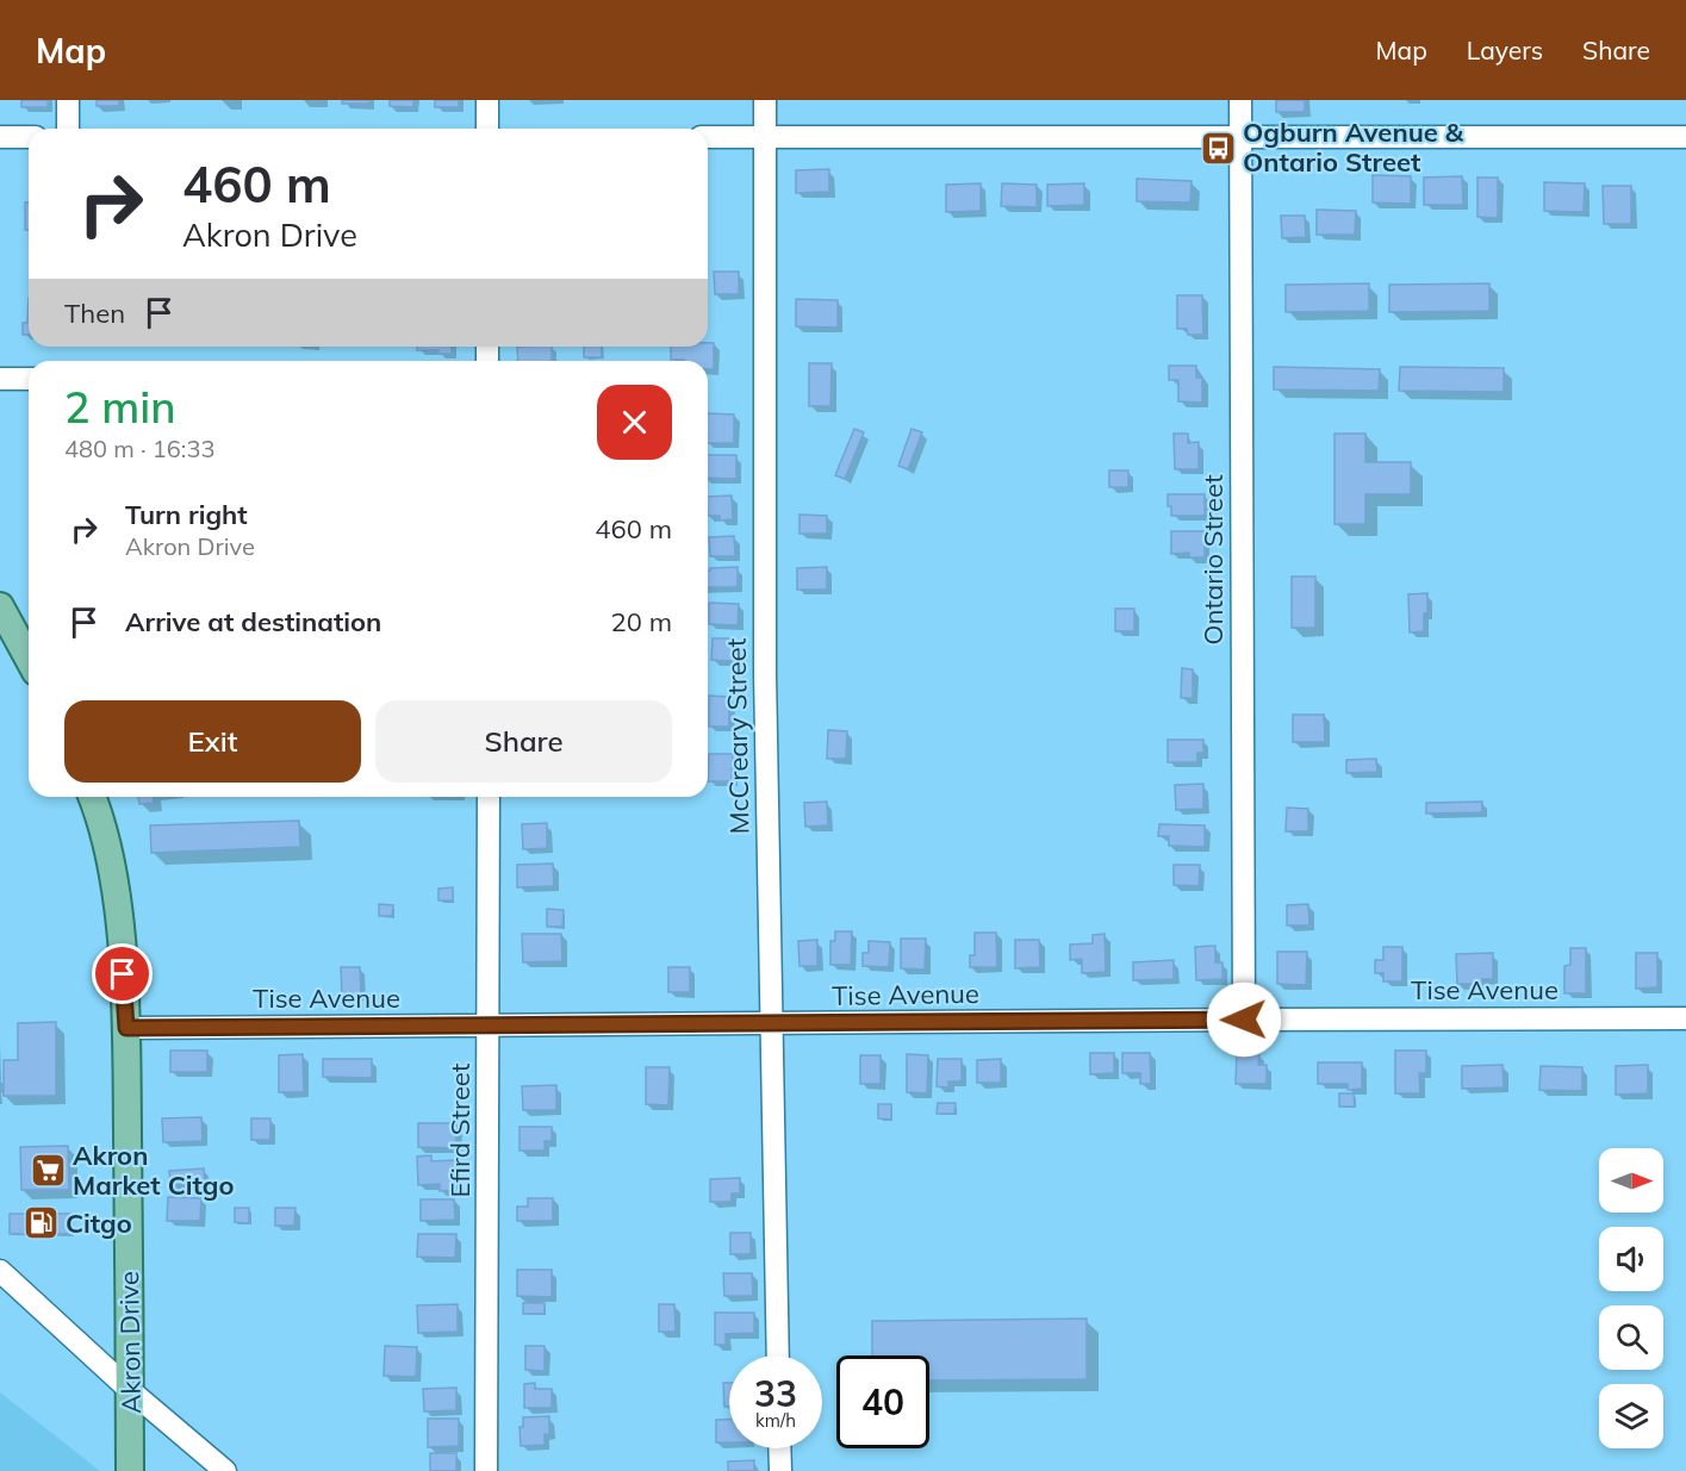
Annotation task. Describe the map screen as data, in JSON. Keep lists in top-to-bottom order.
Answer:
{
  "streets": {
    "main road": ["Akron Drive"],
    "street": [
      "Ontario Street",
      "McCreary Street",
      "Tise Avenue",
      "Efird Street"
    ]
  },
  "crossings": [
    ["Ontario Street", "Tise Avenue"],
    ["McCreary Street", "Tise Avenue"],
    ["Tise Avenue", "Efird Street"],
    ["Tise Avenue", "Akron Drive"]
  ],
  "places": {
    "bus stop": ["Ogburn Avenue & Ontario Street"],
    "supermarket": ["Akron Market Citgo"],
    "fuel station": ["Citgo"]
  },
  "north": "right",
  "page": {
    "header": "Map",
    "nav": ["Map", "Layers", "Share"],
    "turn": ["460 m", "Akron Drive"],
    "then": "Then",
    "heading": ["2 min", "480 m · 16:33"],
    "list": [
      {
        "name": "Turn right",
        "note": "Akron Drive",
        "value": "460 m"
      },
      {
        "name": "Arrive at destination",
        "value": "20 m"
      }
    ],
    "buttons": ["Exit", "Share"],
    "speed": "33 km/h",
    "limit": "40"
  }
}
